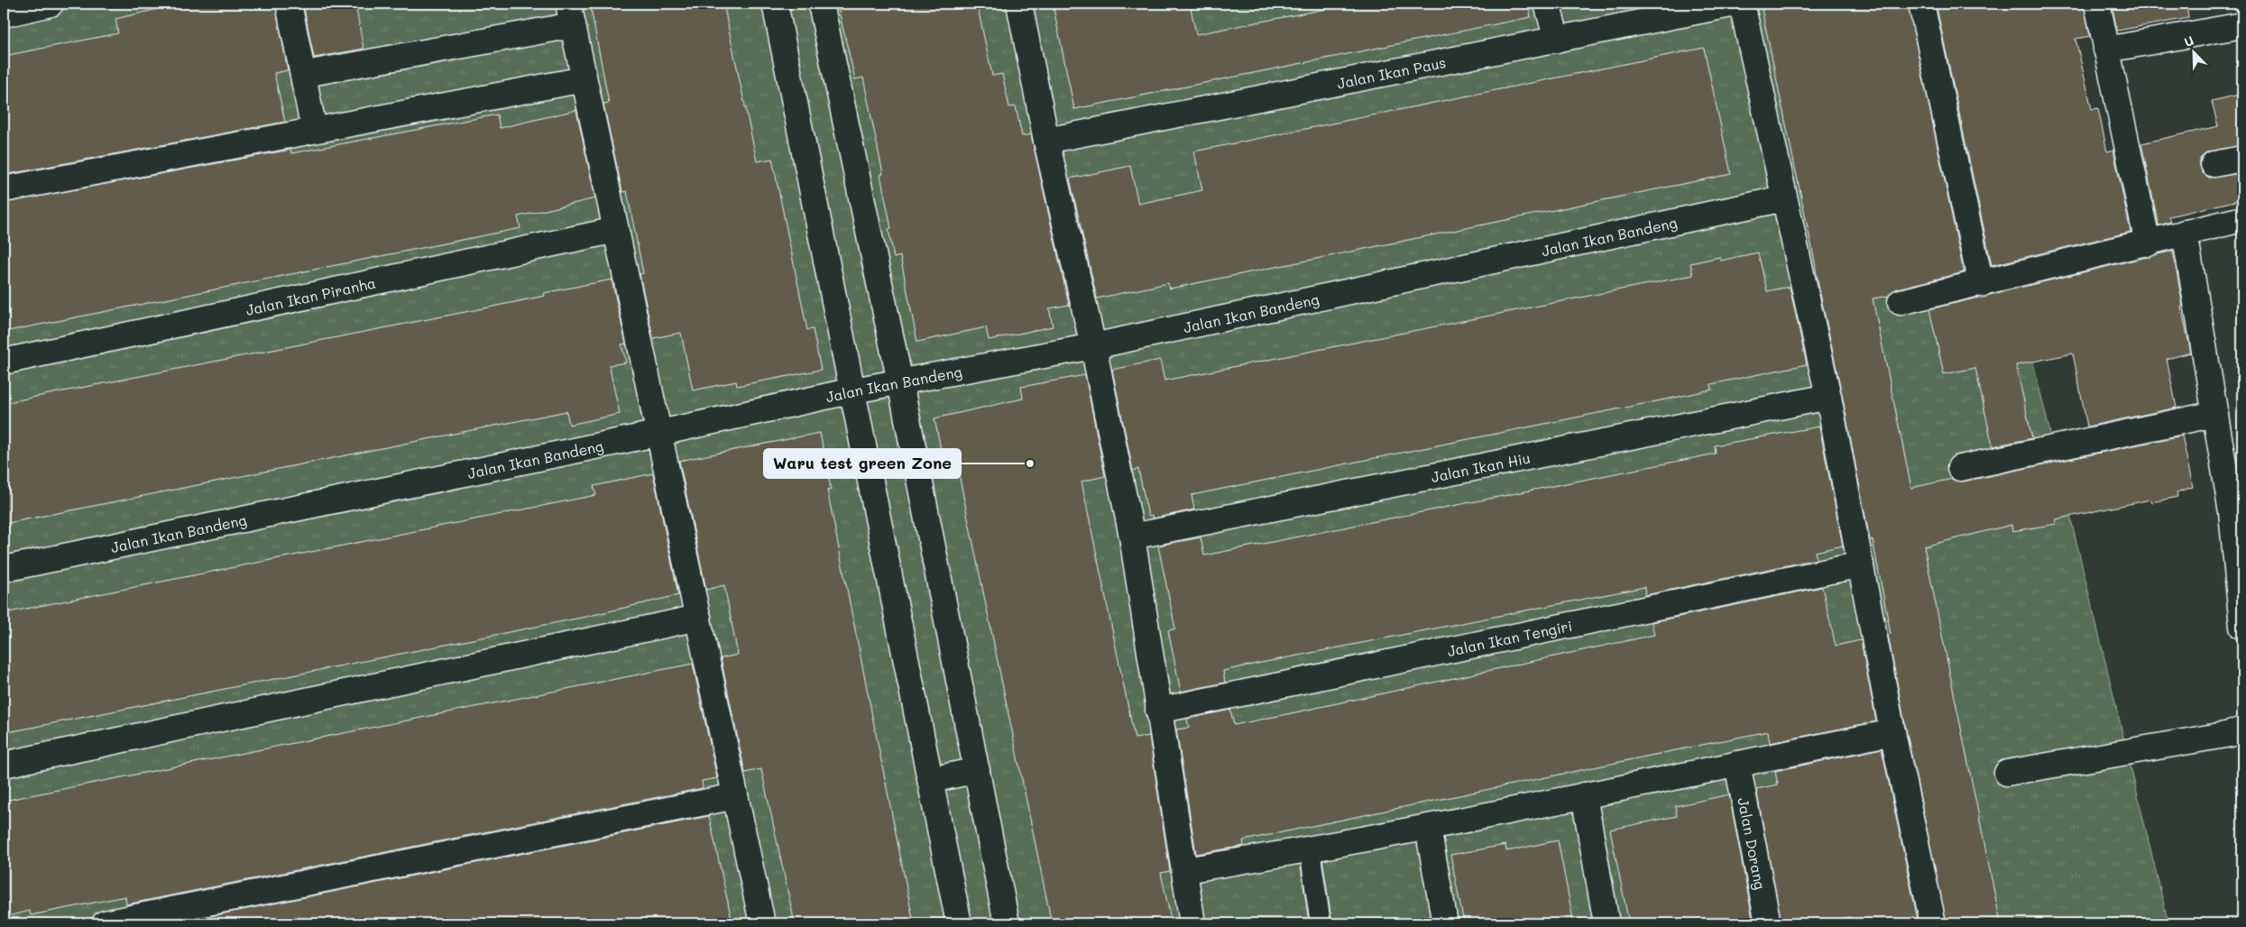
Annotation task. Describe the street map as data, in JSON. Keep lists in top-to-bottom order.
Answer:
{
  "streets": {
    "street": [
      "Jalan Ikan Paus",
      "Jalan Ikan Bandeng",
      "Jalan Ikan Piranha",
      "Jalan Ikan Hiu",
      "Jalan Ikan Tengiri",
      "Jalan Dorang"
    ]
  },
  "places": ["Waru test green Zone"],
  "north": "top left"
}
